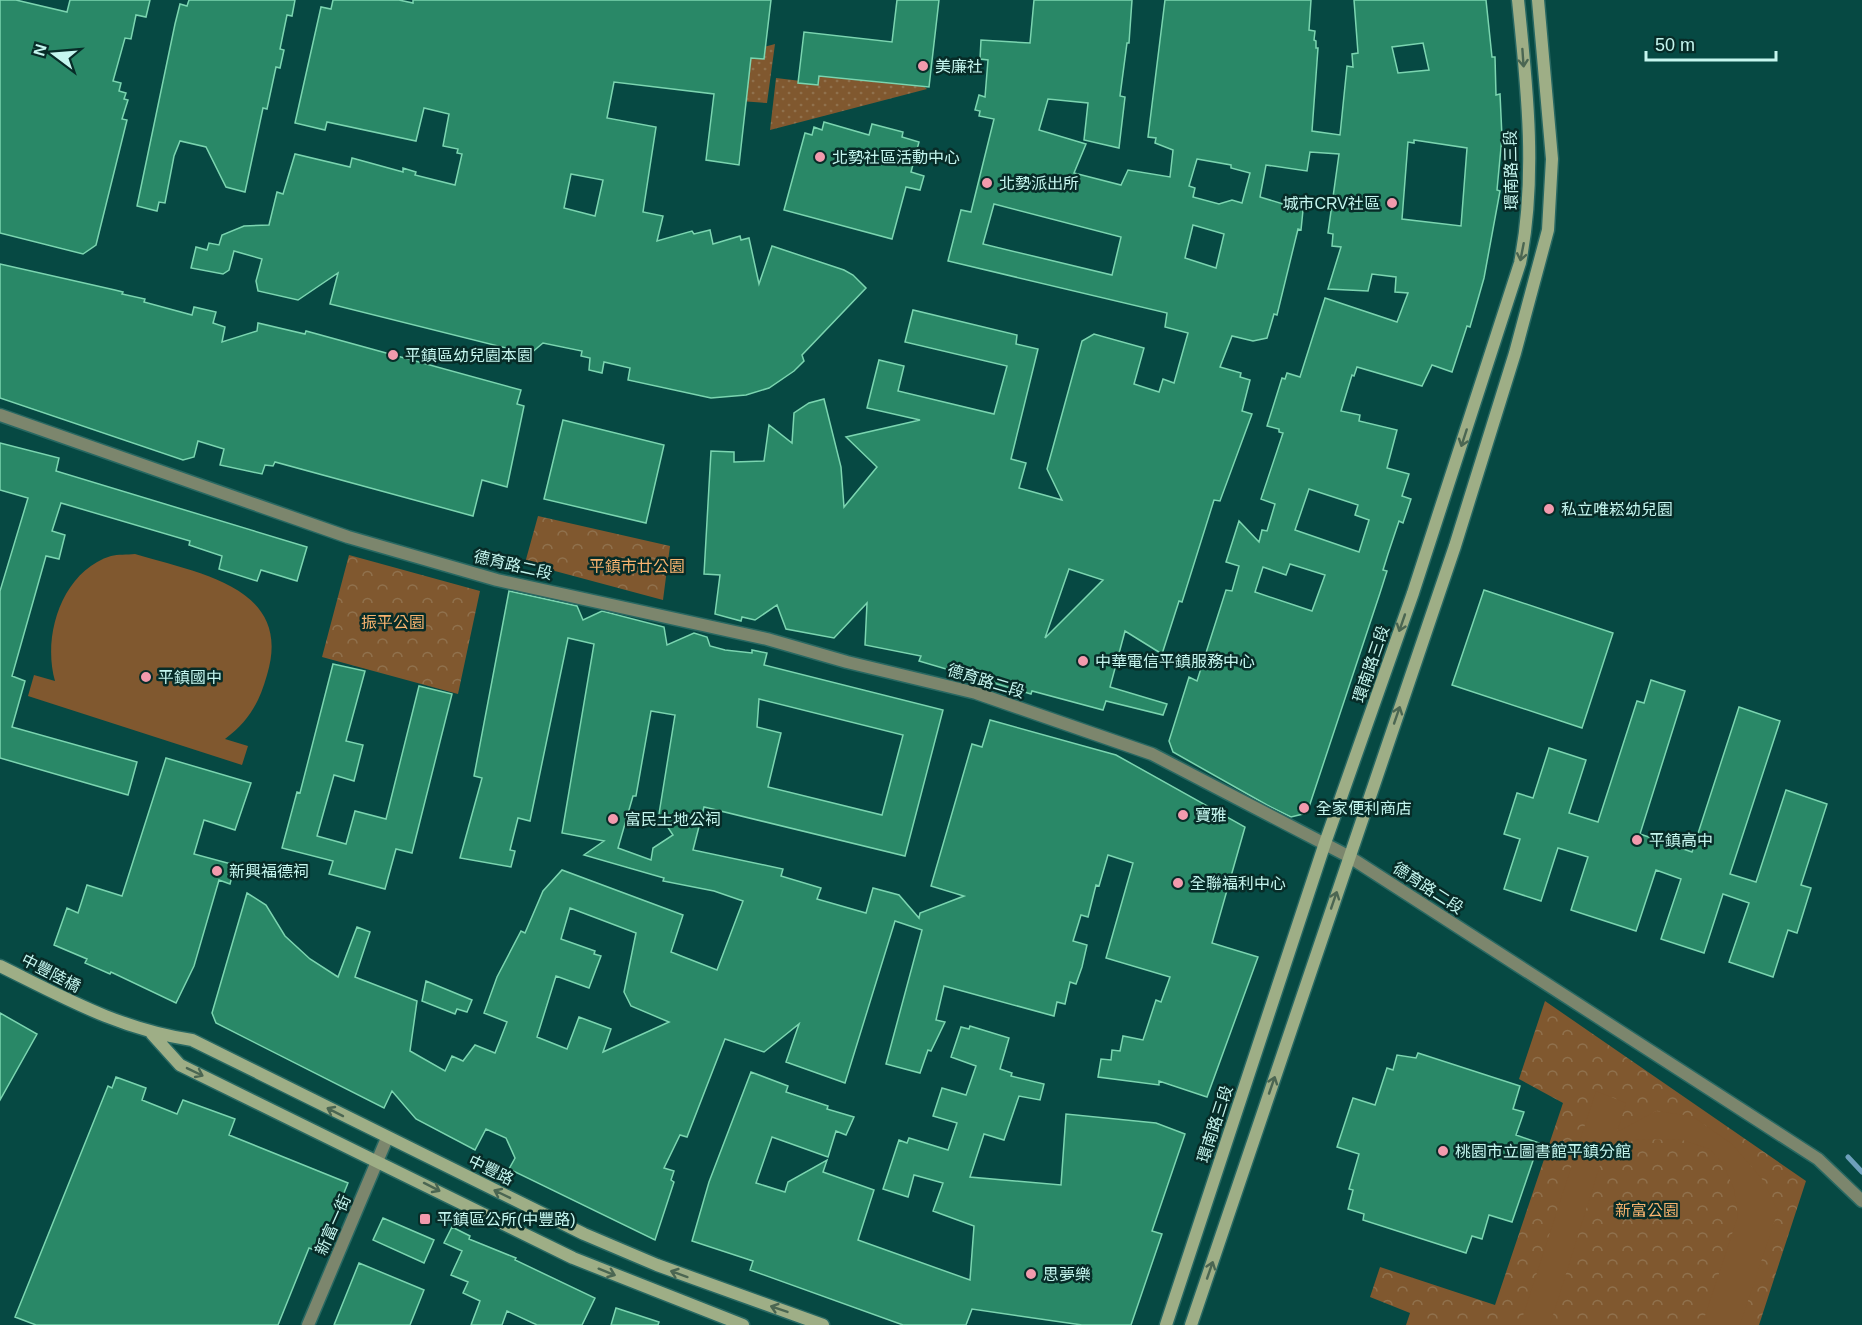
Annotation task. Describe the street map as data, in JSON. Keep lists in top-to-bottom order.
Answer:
{
  "streets": {
    "main road": ["環南路三段", "中豐陸橋", "中豐路"],
    "street": ["德育路二段", "新富一街"]
  },
  "crossings": [
    ["環南路三段", "德育路二段"],
    ["中豐陸橋", "中豐路"],
    ["中豐路", "新富一街"]
  ],
  "parks": ["平鎮市廿公園", "振平公園", "新富公園"],
  "places": {
    "other": [
      "美廉社",
      "北勢社區活動中心",
      "北勢派出所",
      "城市CRV社區",
      "平鎮區幼兒園本園",
      "私立唯崧幼兒園",
      "中華電信平鎮服務中心",
      "平鎮國中",
      "全家便利商店",
      "寶雅",
      "富民土地公祠",
      "平鎮高中",
      "新興福德祠",
      "全聯福利中心",
      "桃園市立圖書館平鎮分館",
      "思夢樂"
    ],
    "transit": ["平鎮區公所(中豐路)"]
  },
  "scale_bar": "50 m",
  "north": "left"
}
